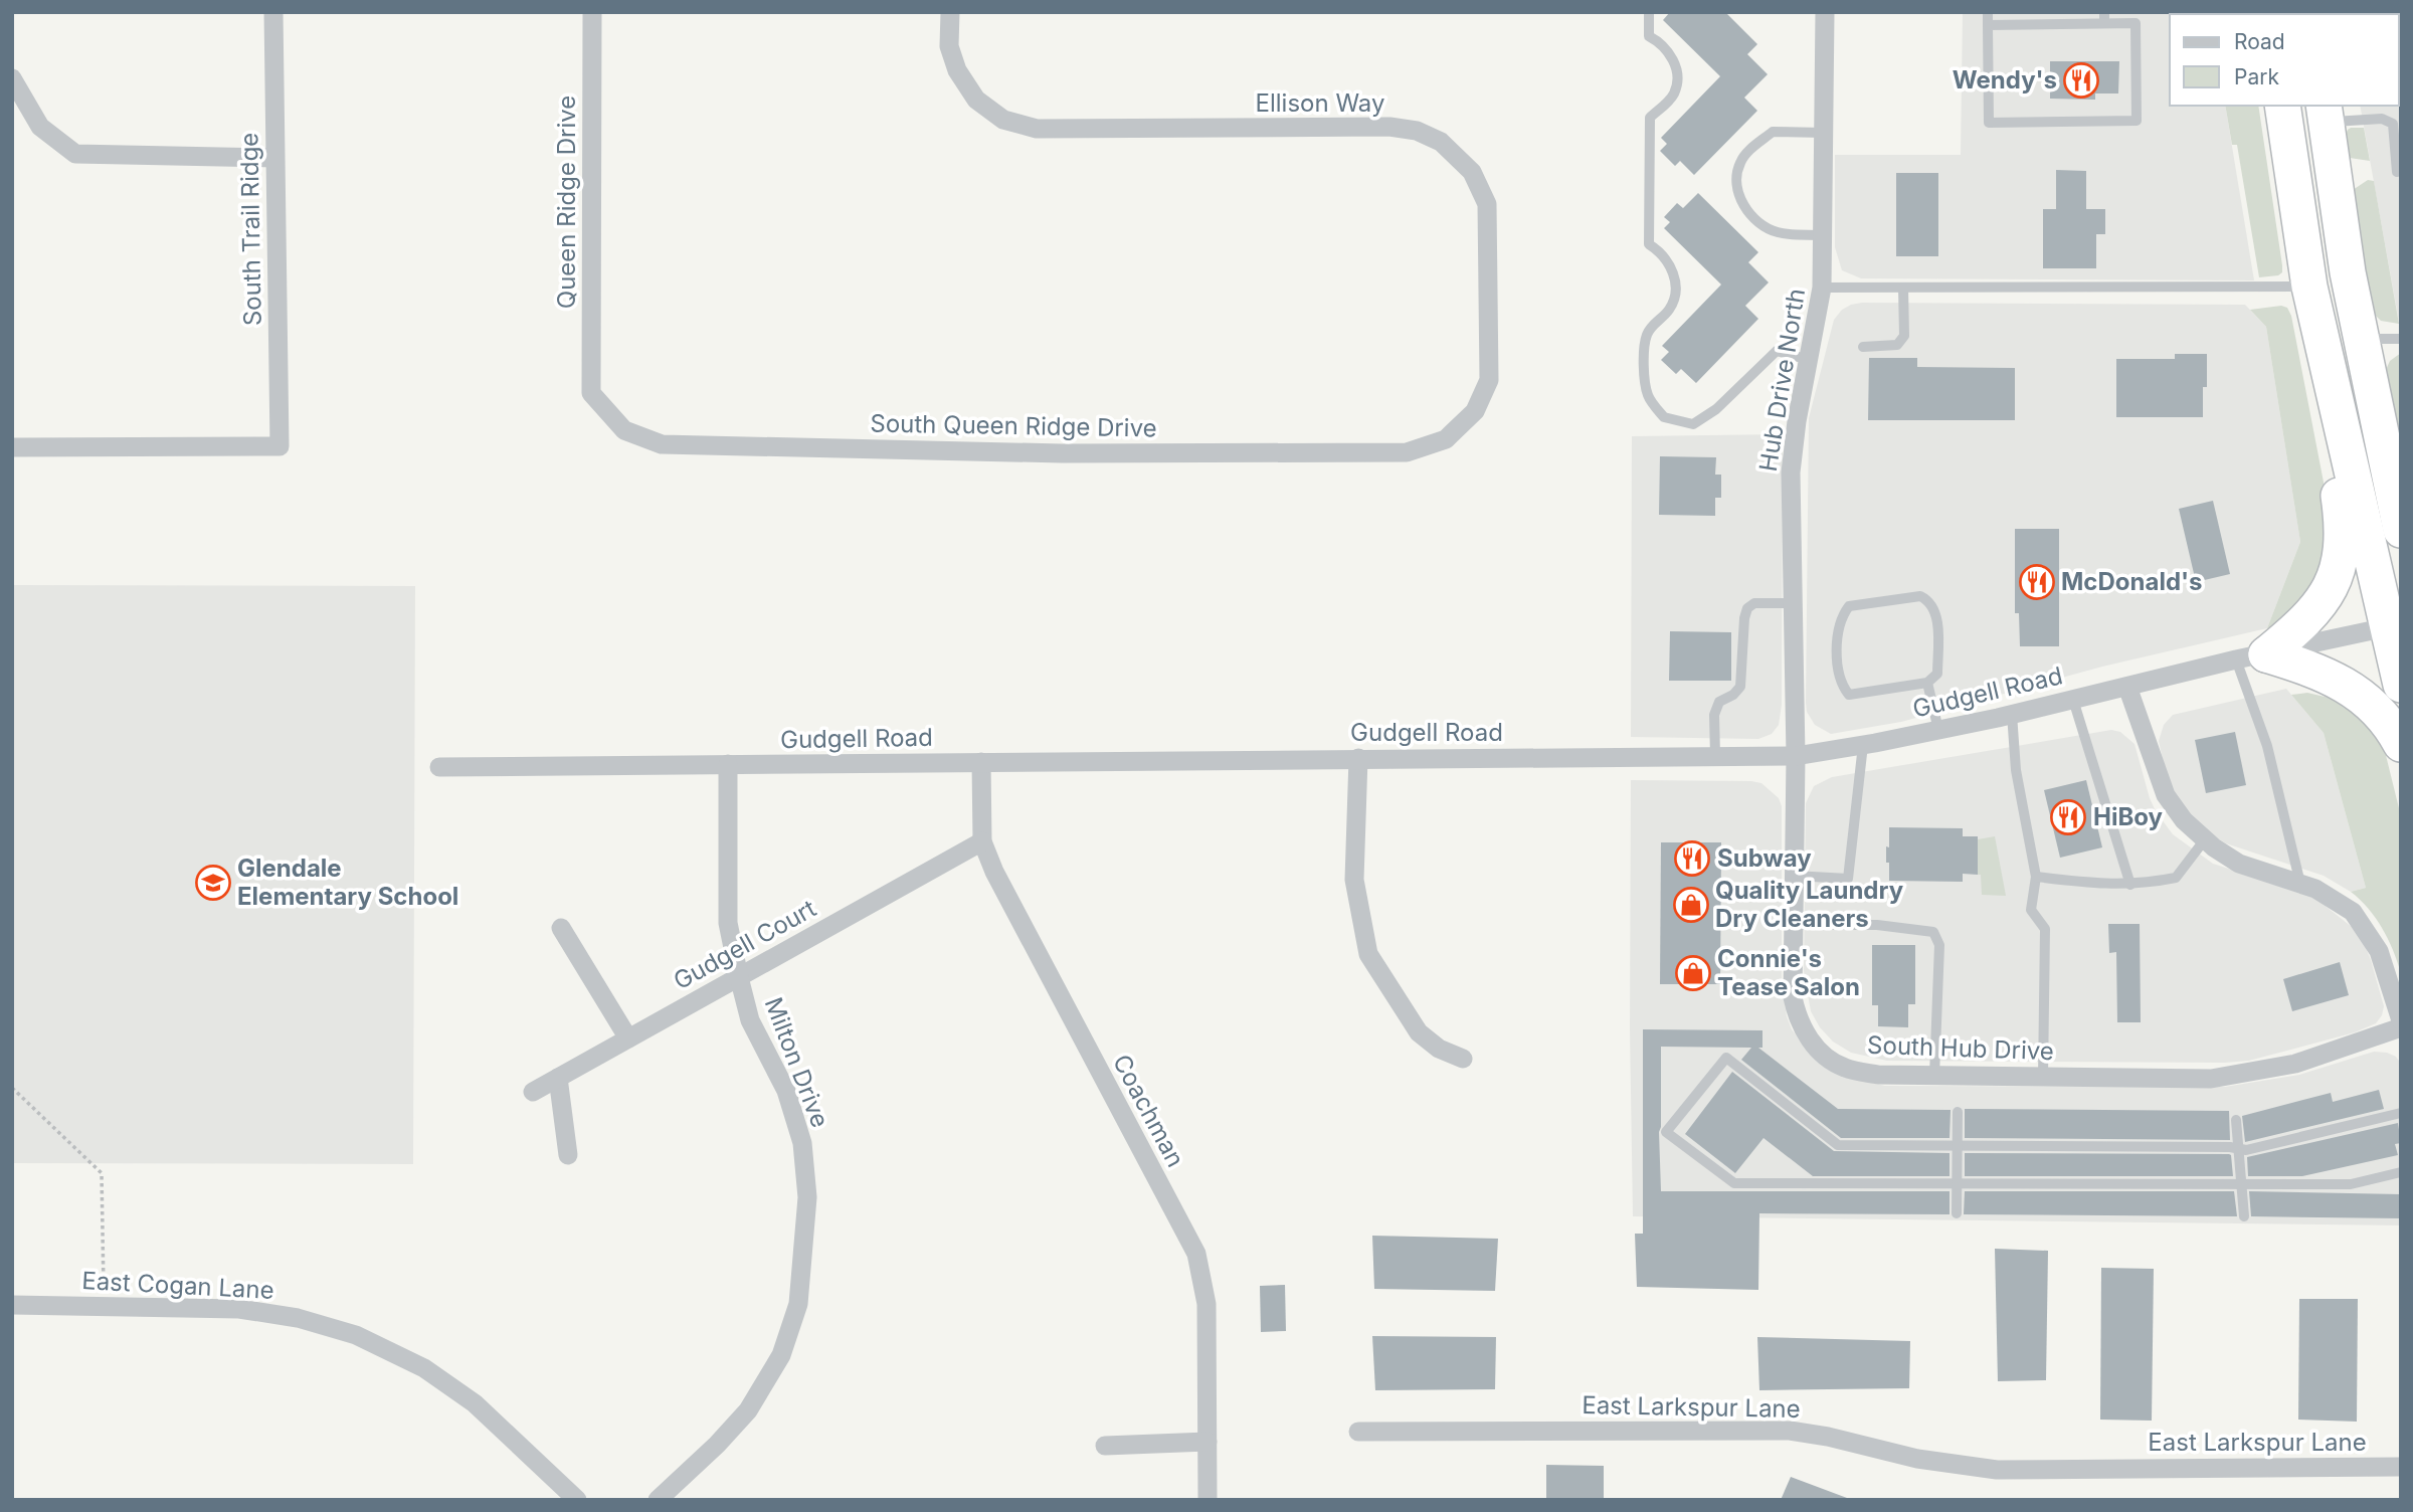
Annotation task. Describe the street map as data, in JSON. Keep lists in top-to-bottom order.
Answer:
{
  "streets": {
    "street": [
      "Ellison Way",
      "Queen Ridge Drive",
      "South Trail Ridge",
      "Hub Drive North",
      "South Queen Ridge Drive",
      "Gudgell Road",
      "Gudgell Court",
      "South Hub Drive",
      "Milton Drive",
      "Coachman",
      "East Cogan Lane",
      "East Larkspur Lane"
    ]
  },
  "crossings": [
    ["Ellison Way", "South Queen Ridge Drive"],
    ["Queen Ridge Drive", "South Queen Ridge Drive"],
    ["Hub Drive North", "Gudgell Road"],
    ["Hub Drive North", "South Hub Drive"],
    ["Gudgell Road", "South Hub Drive"],
    ["Gudgell Road", "Milton Drive"],
    ["Gudgell Road", "Coachman"],
    ["Gudgell Court", "Milton Drive"],
    ["Gudgell Court", "Coachman"]
  ],
  "places": {
    "restaurant": [
      "Wendy's",
      "McDonald's",
      "HiBoy",
      "Subway"
    ],
    "school or university": ["Glendale Elementary School"],
    "shop": ["Quality Laundry Dry Cleaners", "Connie's Tease Salon"]
  },
  "legend": ["Road", "Park"]
}
